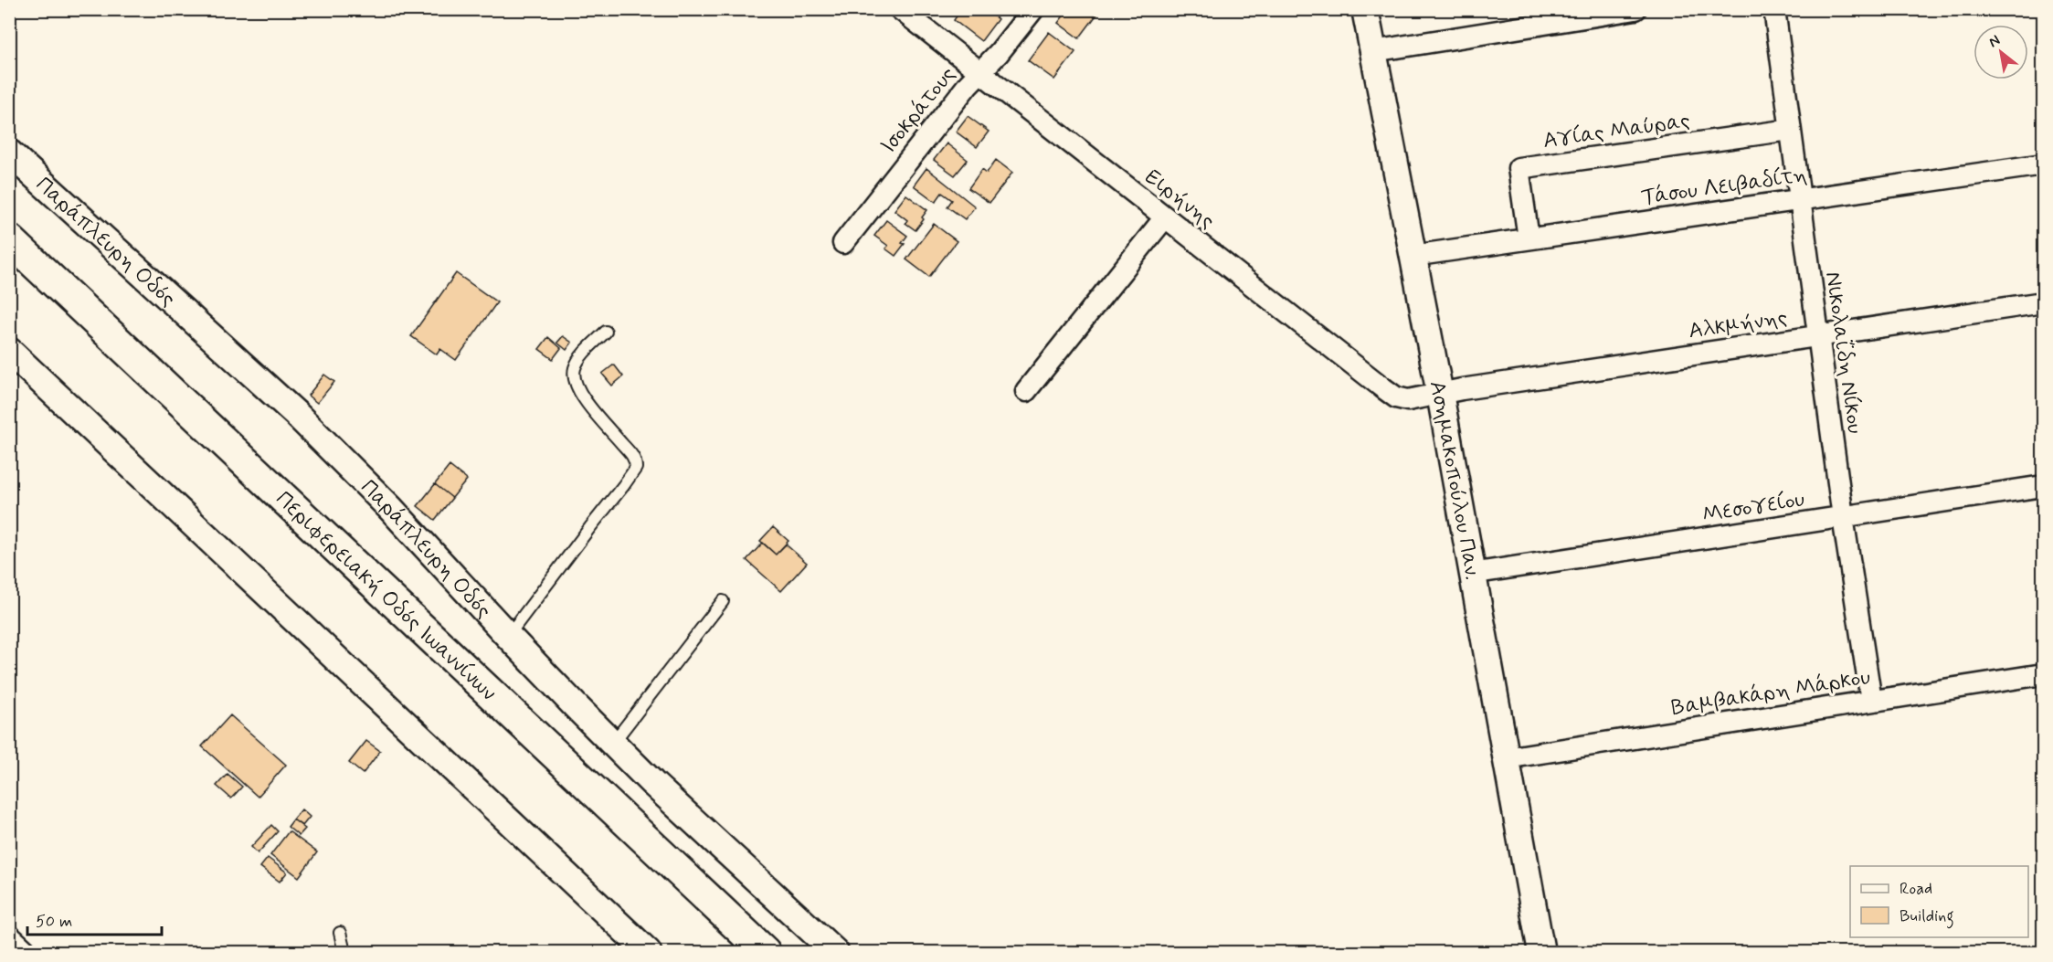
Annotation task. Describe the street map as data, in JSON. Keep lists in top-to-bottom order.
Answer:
{
  "streets": {
    "highway": ["Περιφερειακή Οδός Ιωαννίνων"],
    "street": [
      "Ισοκράτους",
      "Αγίας Μαύρας",
      "Τάσου Λειβαδίτη",
      "Ειρήνης",
      "Παράπλευρη Οδός",
      "Αλκμήνης",
      "Νικολαΐδη Νίκου",
      "Ασημακοπούλου Παν.",
      "Μεσογείου",
      "Βαμβακάρη Μάρκου"
    ]
  },
  "crossings": [
    ["Ισοκράτους", "Ειρήνης"],
    ["Αγίας Μαύρας", "Τάσου Λειβαδίτη"],
    ["Αγίας Μαύρας", "Νικολαΐδη Νίκου"],
    ["Τάσου Λειβαδίτη", "Νικολαΐδη Νίκου"],
    ["Τάσου Λειβαδίτη", "Ασημακοπούλου Παν."],
    ["Ειρήνης", "Αλκμήνης"],
    ["Ειρήνης", "Ασημακοπούλου Παν."],
    ["Αλκμήνης", "Νικολαΐδη Νίκου"],
    ["Αλκμήνης", "Ασημακοπούλου Παν."],
    ["Νικολαΐδη Νίκου", "Μεσογείου"],
    ["Νικολαΐδη Νίκου", "Βαμβακάρη Μάρκου"],
    ["Ασημακοπούλου Παν.", "Μεσογείου"],
    ["Ασημακοπούλου Παν.", "Βαμβακάρη Μάρκου"]
  ],
  "legend": ["Road", "Building"],
  "scale_bar": "50 m",
  "north": "top left"
}
